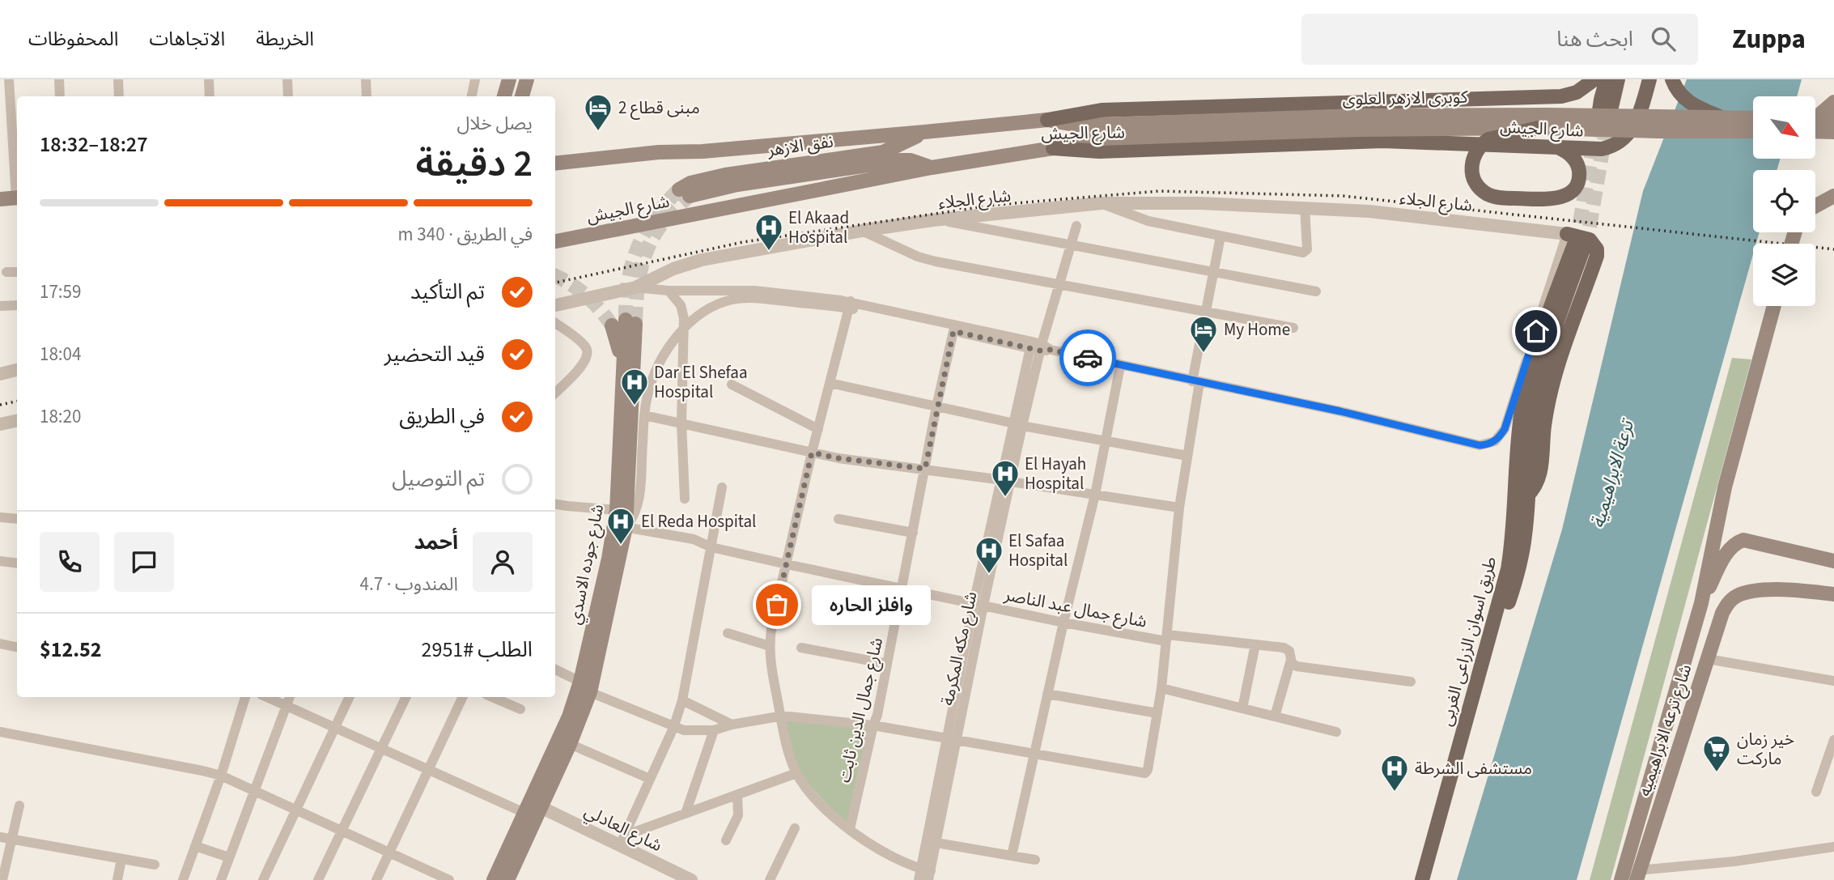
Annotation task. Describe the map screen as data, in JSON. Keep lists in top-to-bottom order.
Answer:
{
  "streets": {
    "main road": [
      "كوبرى الازهر العلوى",
      "شارع الجيش",
      "نفق الازهر",
      "شارع جوده الاسدي",
      "طريق اسوان الزراعى الغربى",
      "شارع ترعه الابراهيميه"
    ],
    "street": [
      "شارع الجلاء",
      "شارع جمال عبد الناصر",
      "شارع مكه المكرمة",
      "شارع جمال الدين ثابت",
      "شارع العادلي"
    ]
  },
  "crossings": [
    ["كوبرى الازهر العلوى", "شارع الجيش"],
    ["شارع الجيش", "نفق الازهر"],
    ["شارع الجلاء", "شارع جوده الاسدي"],
    ["شارع الجلاء", "طريق اسوان الزراعى الغربى"],
    ["شارع الجلاء", "شارع مكه المكرمة"],
    ["شارع الجلاء", "شارع جمال الدين ثابت"],
    ["شارع جوده الاسدي", "شارع جمال عبد الناصر"],
    ["شارع جوده الاسدي", "شارع العادلي"],
    ["شارع جمال عبد الناصر", "شارع مكه المكرمة"],
    ["شارع جمال عبد الناصر", "شارع جمال الدين ثابت"]
  ],
  "water": ["ترعة الابراهيمية"],
  "places": {
    "hotel": ["مبنى قطاع 2", "My Home"],
    "hospital": [
      "El Akaad Hospital",
      "Dar El Shefaa Hospital",
      "El Hayah Hospital",
      "El Reda Hospital",
      "El Safaa Hospital",
      "مستشفى الشرطة"
    ],
    "other": ["وافلز الحاره"],
    "supermarket": ["خير زمان ماركت"]
  },
  "north": "bottom right",
  "page": {
    "header": "Zuppa",
    "search": "ابحث هنا",
    "nav": ["الخريطة", "الاتجاهات", "المحفوظات"],
    "heading": ["2 دقيقة", "يصل خلال", "18:27–18:32"],
    "panel": [
      "أحمد",
      "المندوب · 4.7",
      "الطلب #2951",
      "$12.52"
    ],
    "bar": "في الطريق · 340 m",
    "list": [
      ["تم التأكيد", "17:59"],
      ["قيد التحضير", "18:04"],
      ["في الطريق", "18:20"],
      "تم التوصيل"
    ],
    "bubble": "وافلز الحاره"
  }
}
